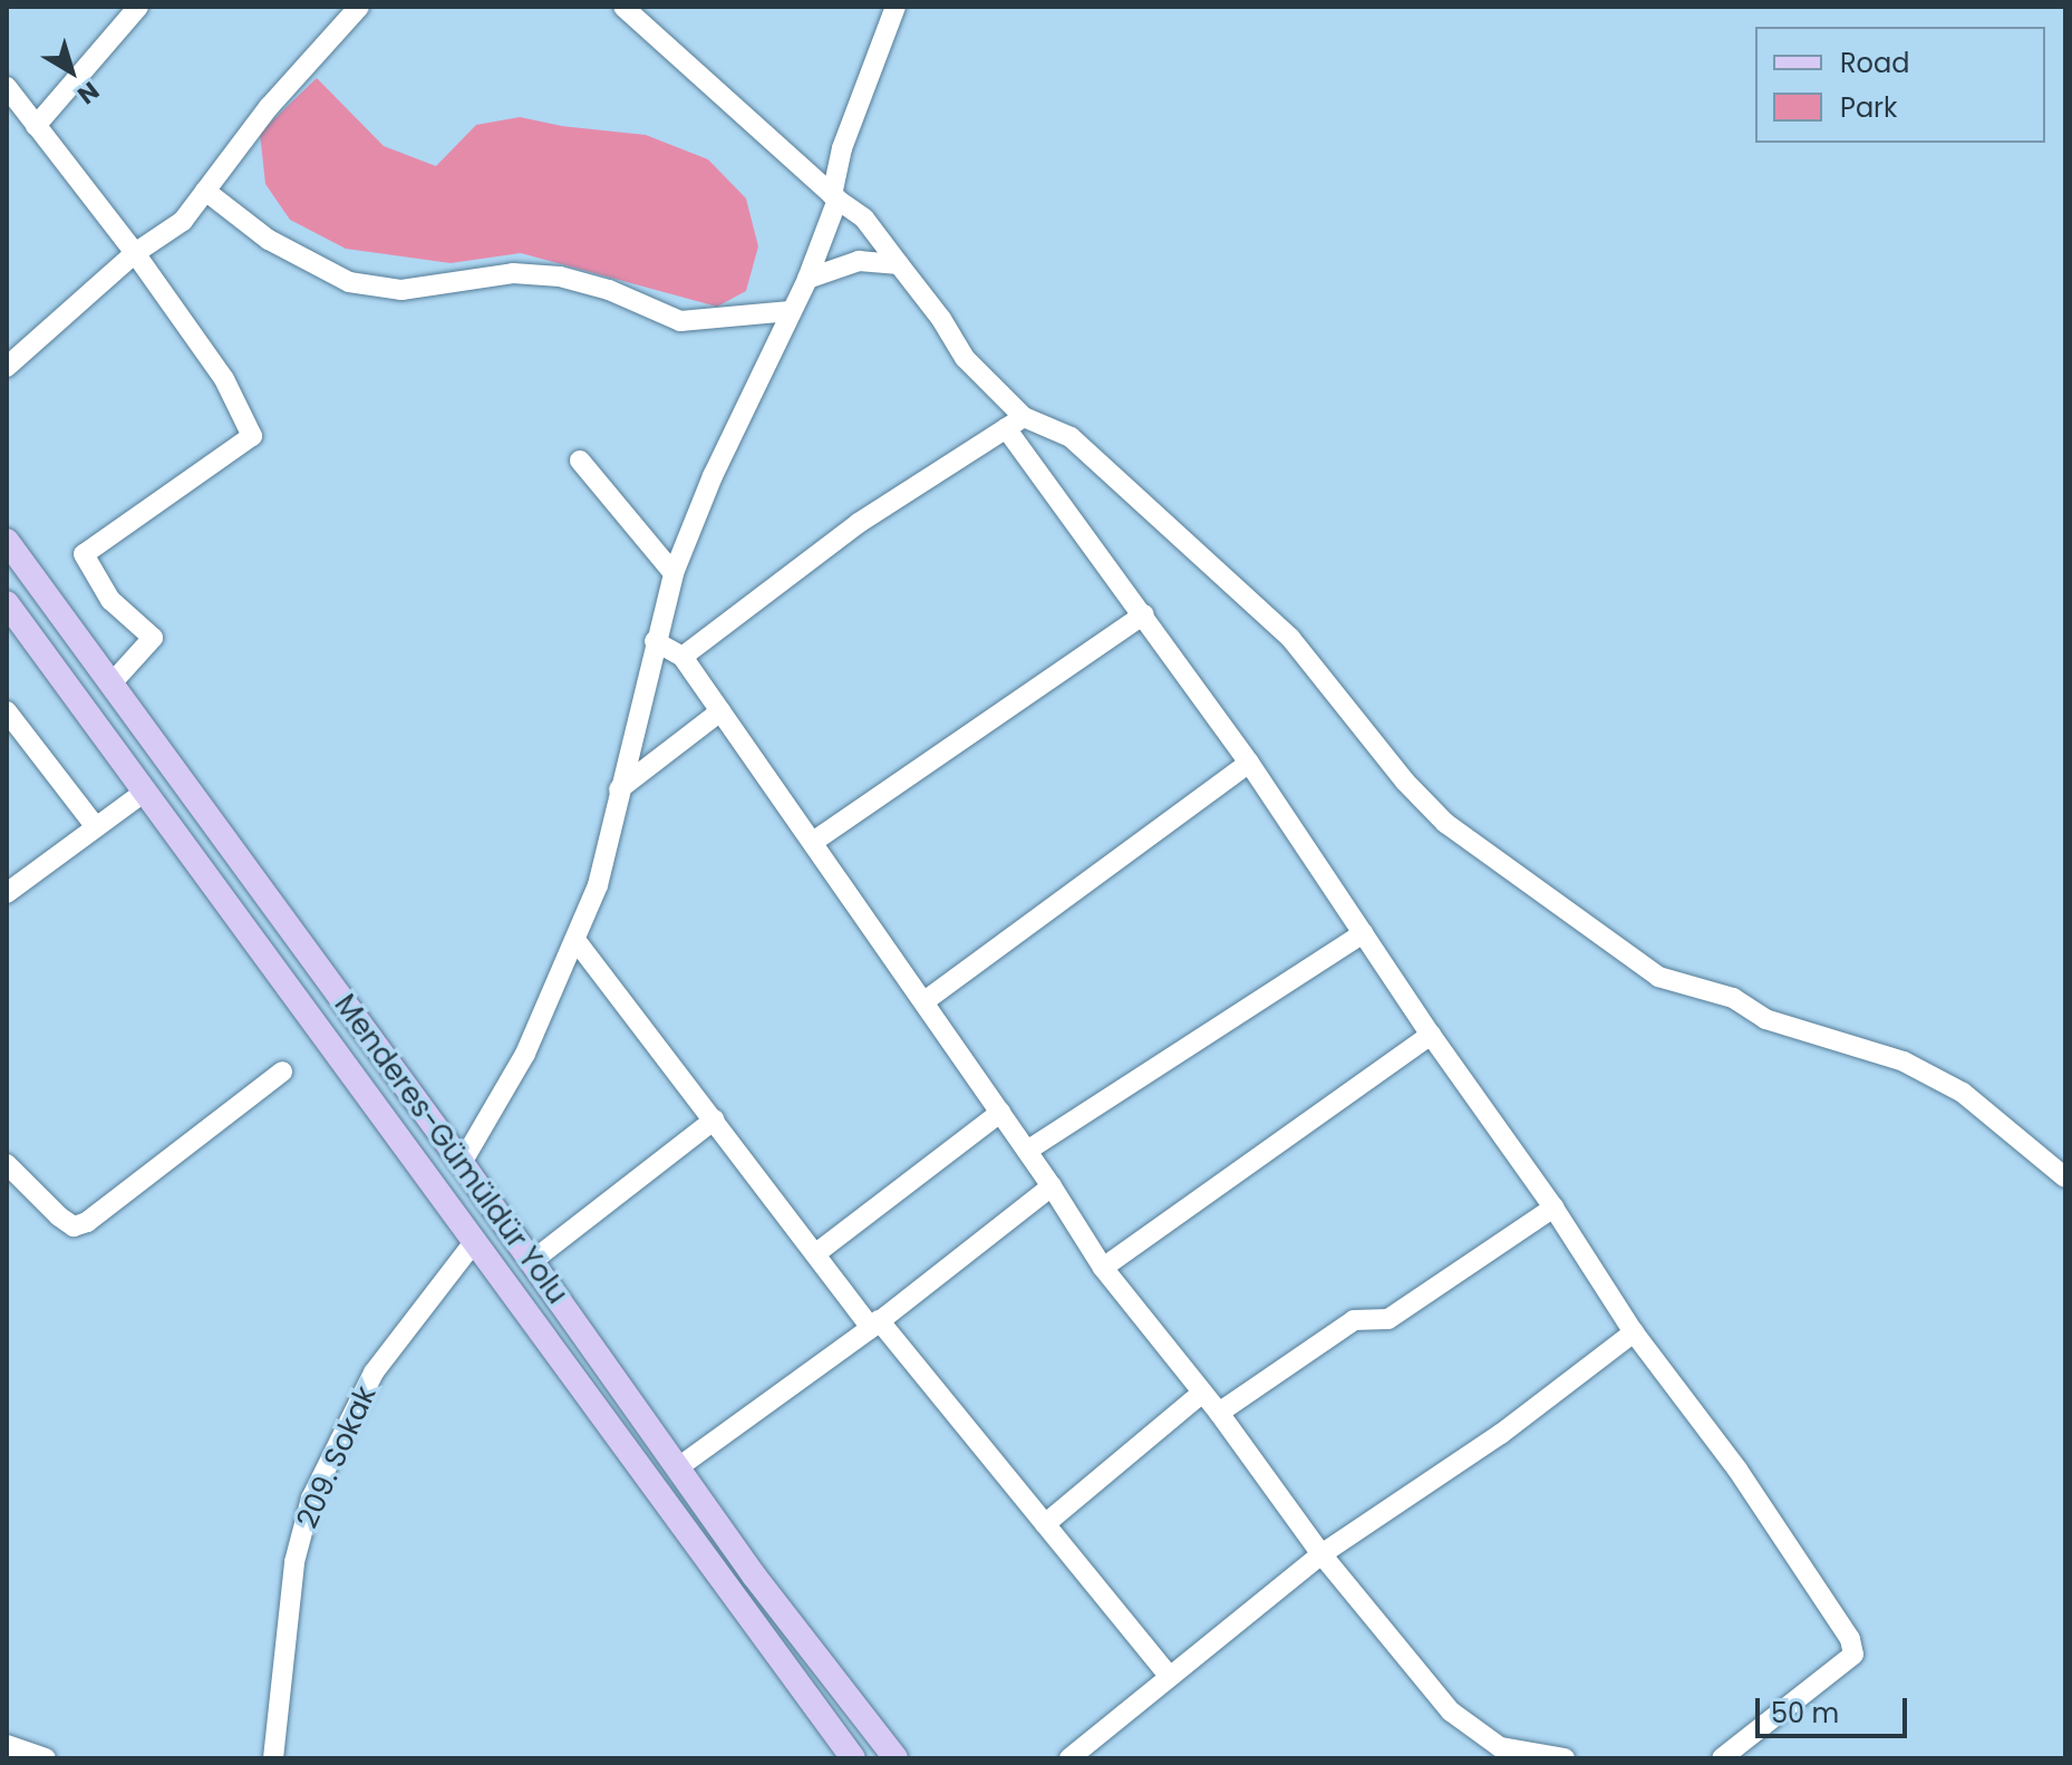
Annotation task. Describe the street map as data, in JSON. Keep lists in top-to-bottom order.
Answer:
{
  "streets": {
    "main road": ["Menderes-Gümüldür Yolu"],
    "street": ["209. Sokak"]
  },
  "crossings": [
    ["Menderes-Gümüldür Yolu", "209. Sokak"]
  ],
  "legend": ["Road", "Park"],
  "scale_bar": "50 m",
  "north": "bottom right"
}
